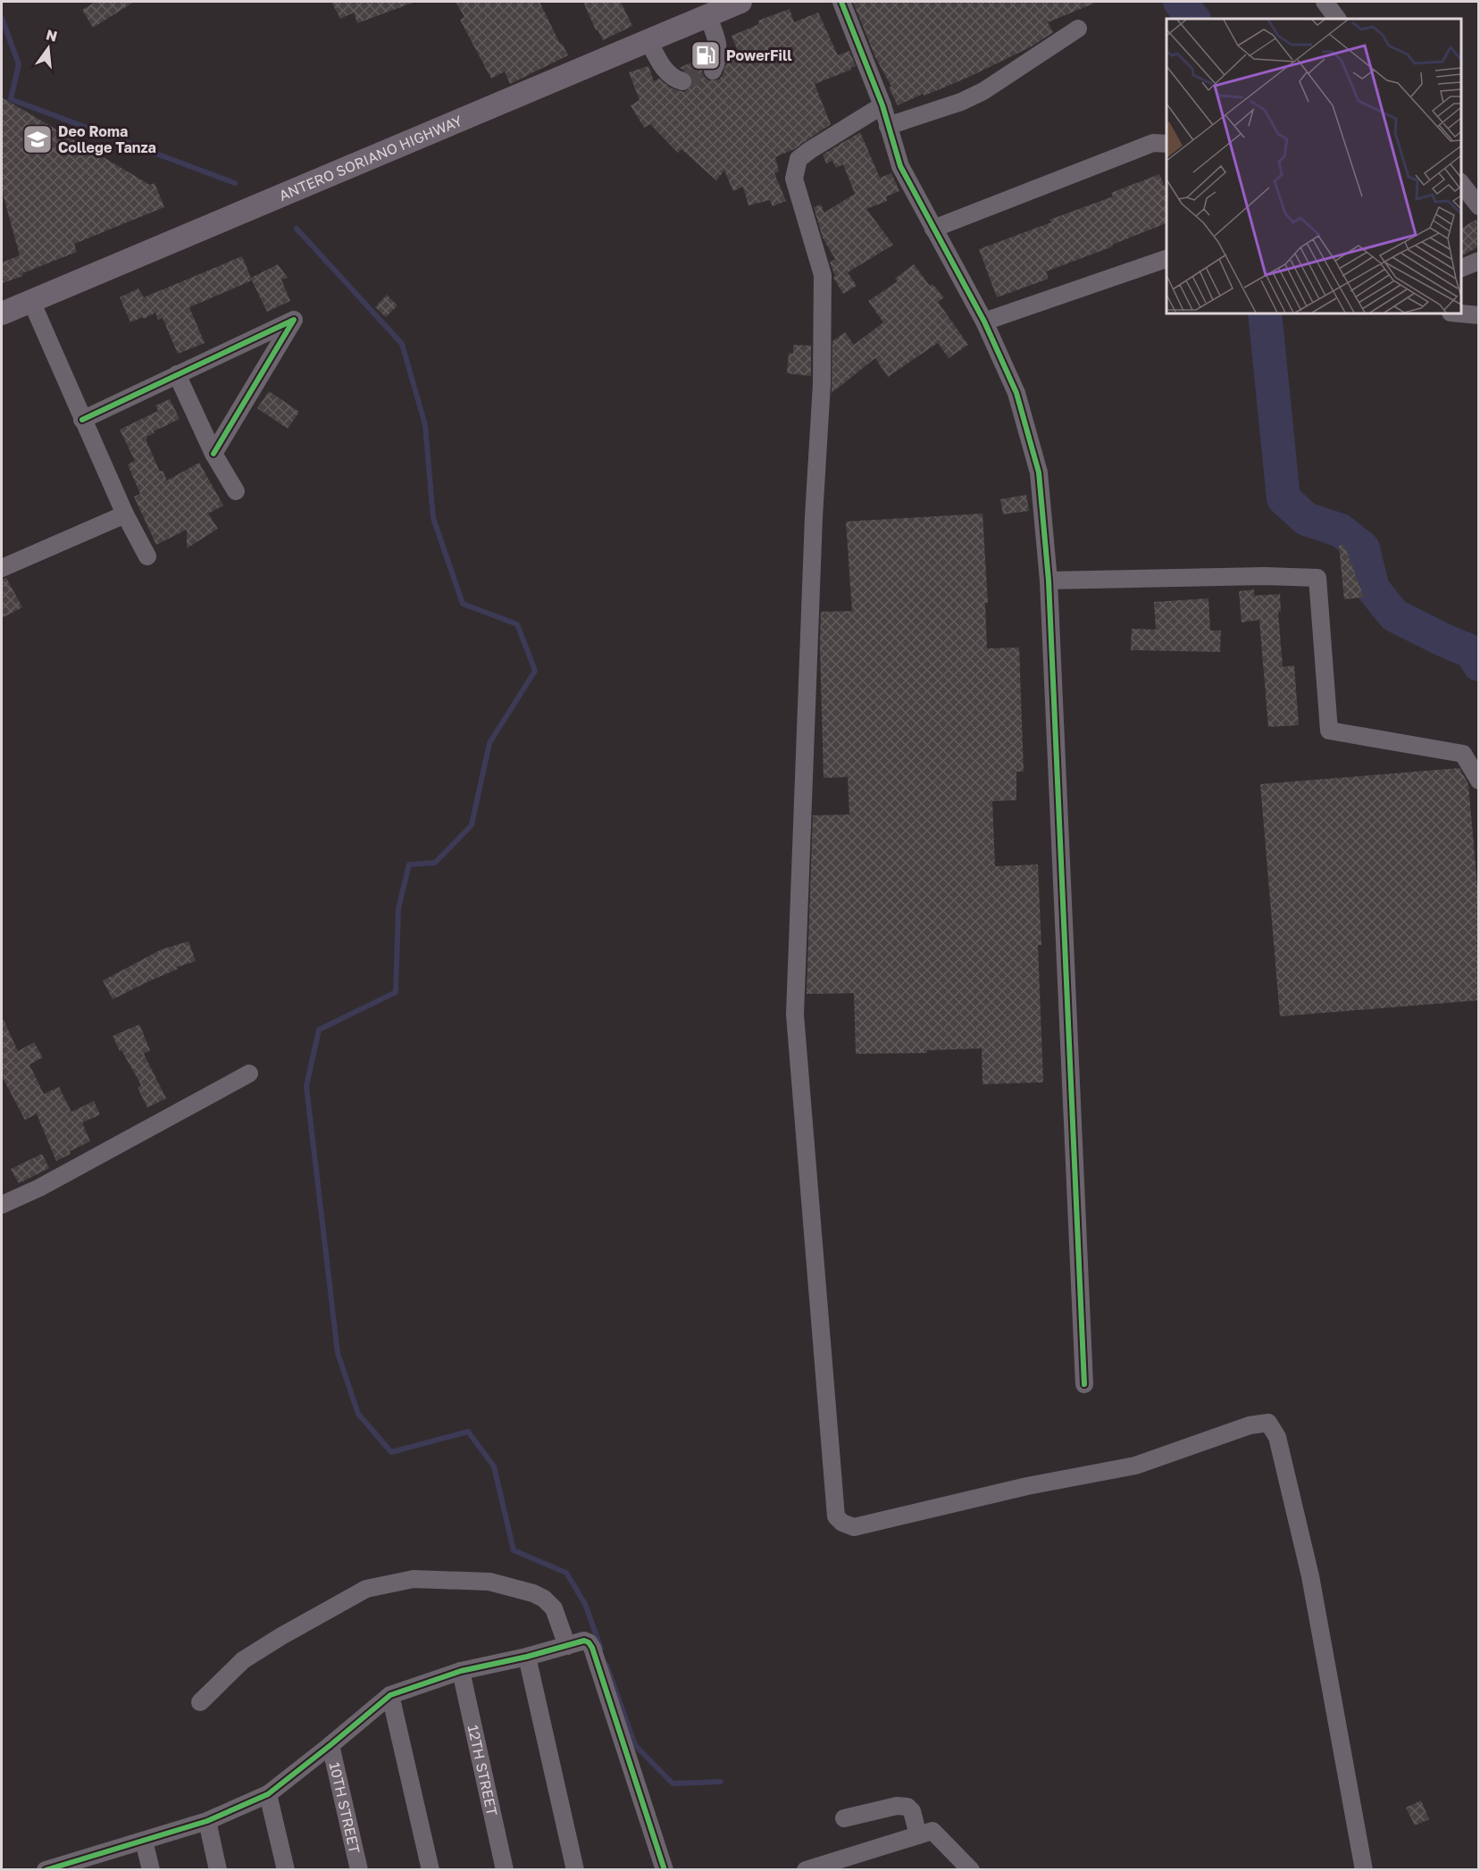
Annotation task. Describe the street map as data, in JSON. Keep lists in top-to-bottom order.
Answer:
{
  "streets": {
    "main road": ["ANTERO SORIANO HIGHWAY"],
    "street": ["12TH STREET", "10TH STREET"]
  },
  "places": {
    "fuel station": ["PowerFill"],
    "school or university": ["Deo Roma College Tanza"]
  },
  "north": "top"
}
